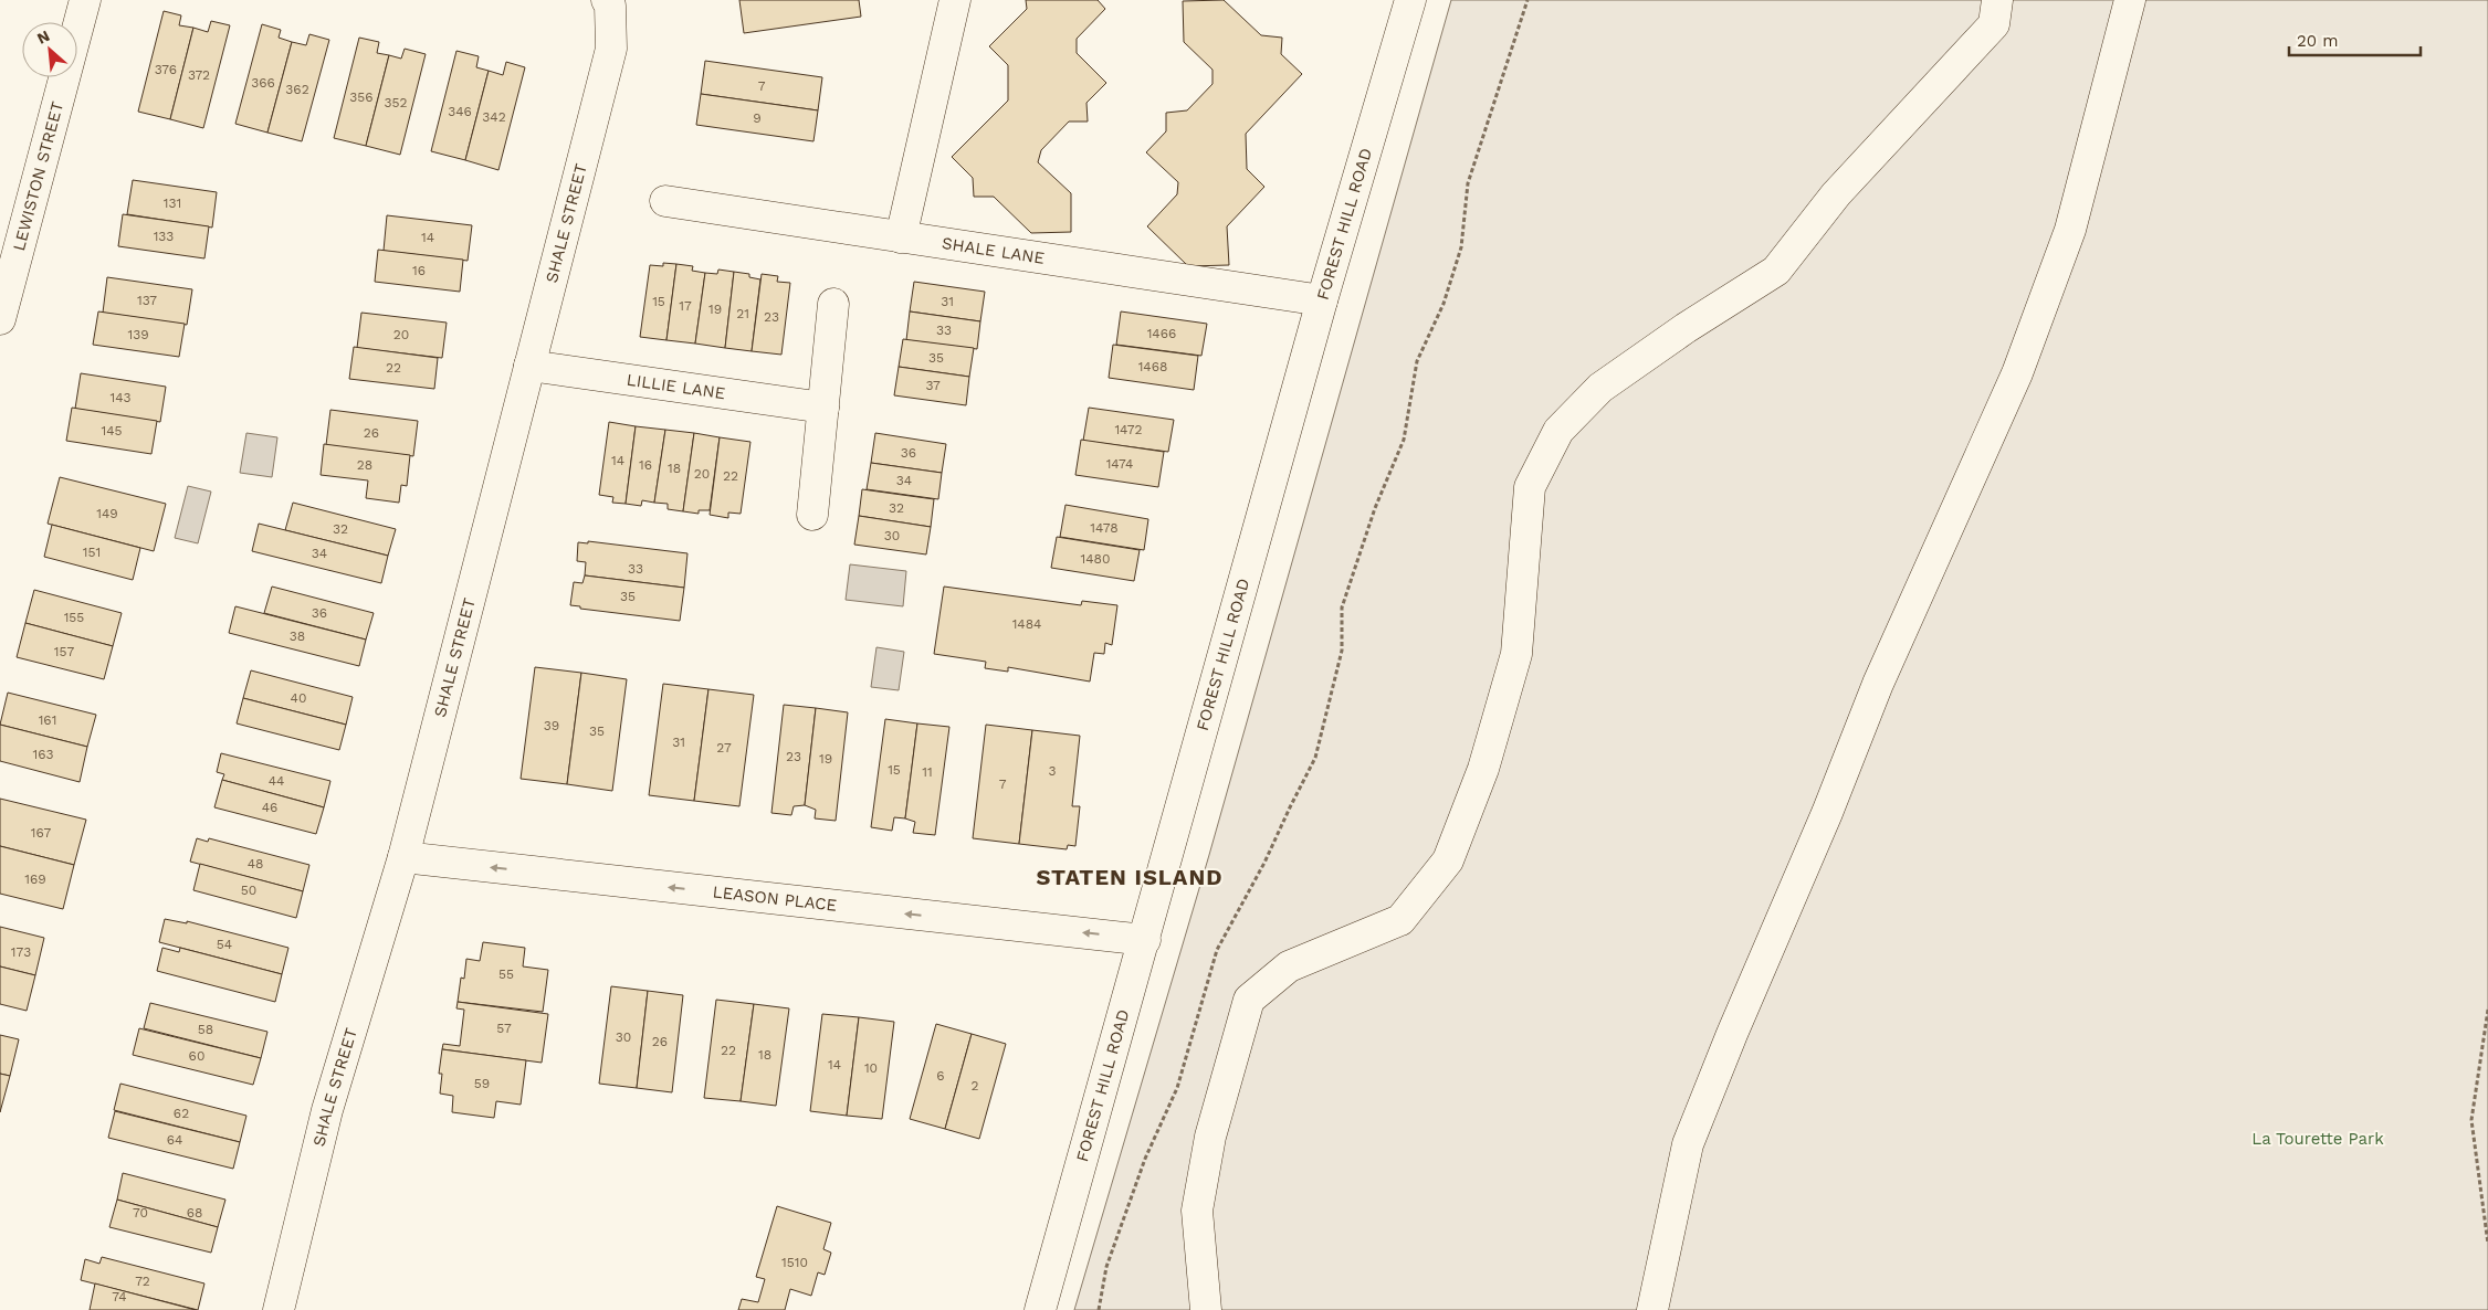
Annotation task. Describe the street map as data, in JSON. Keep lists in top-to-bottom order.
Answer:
{
  "streets": {
    "street": [
      "LEWISTON STREET",
      "SHALE STREET",
      "FOREST HILL ROAD",
      "SHALE LANE",
      "LILLIE LANE",
      "LEASON PLACE"
    ]
  },
  "crossings": [
    ["SHALE STREET", "LILLIE LANE"],
    ["SHALE STREET", "LEASON PLACE"],
    ["FOREST HILL ROAD", "SHALE LANE"],
    ["FOREST HILL ROAD", "LEASON PLACE"]
  ],
  "one_way": ["LEASON PLACE"],
  "districts": ["STATEN ISLAND"],
  "parks": ["La Tourette Park"],
  "house_numbers": [
    "376",
    "372",
    "366",
    "7",
    "362",
    "356",
    "352",
    "346",
    "342",
    "9",
    "131",
    "133",
    "14",
    "16",
    "137",
    "15",
    "31",
    "17",
    "19",
    "21",
    "23",
    "33",
    "1466",
    "139",
    "20",
    "35",
    "1468",
    "22",
    "37",
    "143",
    "1472",
    "145",
    "26",
    "36",
    "14",
    "1474",
    "28",
    "16",
    "18",
    "20",
    "22",
    "34",
    "32",
    "149",
    "1478",
    "32",
    "30",
    "151",
    "34",
    "1480",
    "33",
    "35",
    "36",
    "155",
    "1484",
    "38",
    "157",
    "40",
    "161",
    "39",
    "35",
    "31",
    "27",
    "163",
    "23",
    "19",
    "15",
    "3",
    "11",
    "44",
    "7",
    "46",
    "167",
    "48",
    "169",
    "50",
    "54",
    "173",
    "55",
    "57",
    "58",
    "30",
    "26",
    "22",
    "18",
    "60",
    "14",
    "10",
    "6",
    "59",
    "2",
    "62",
    "64",
    "70",
    "68",
    "1510",
    "72",
    "74"
  ],
  "scale_bar": "20 m",
  "north": "top left"
}
